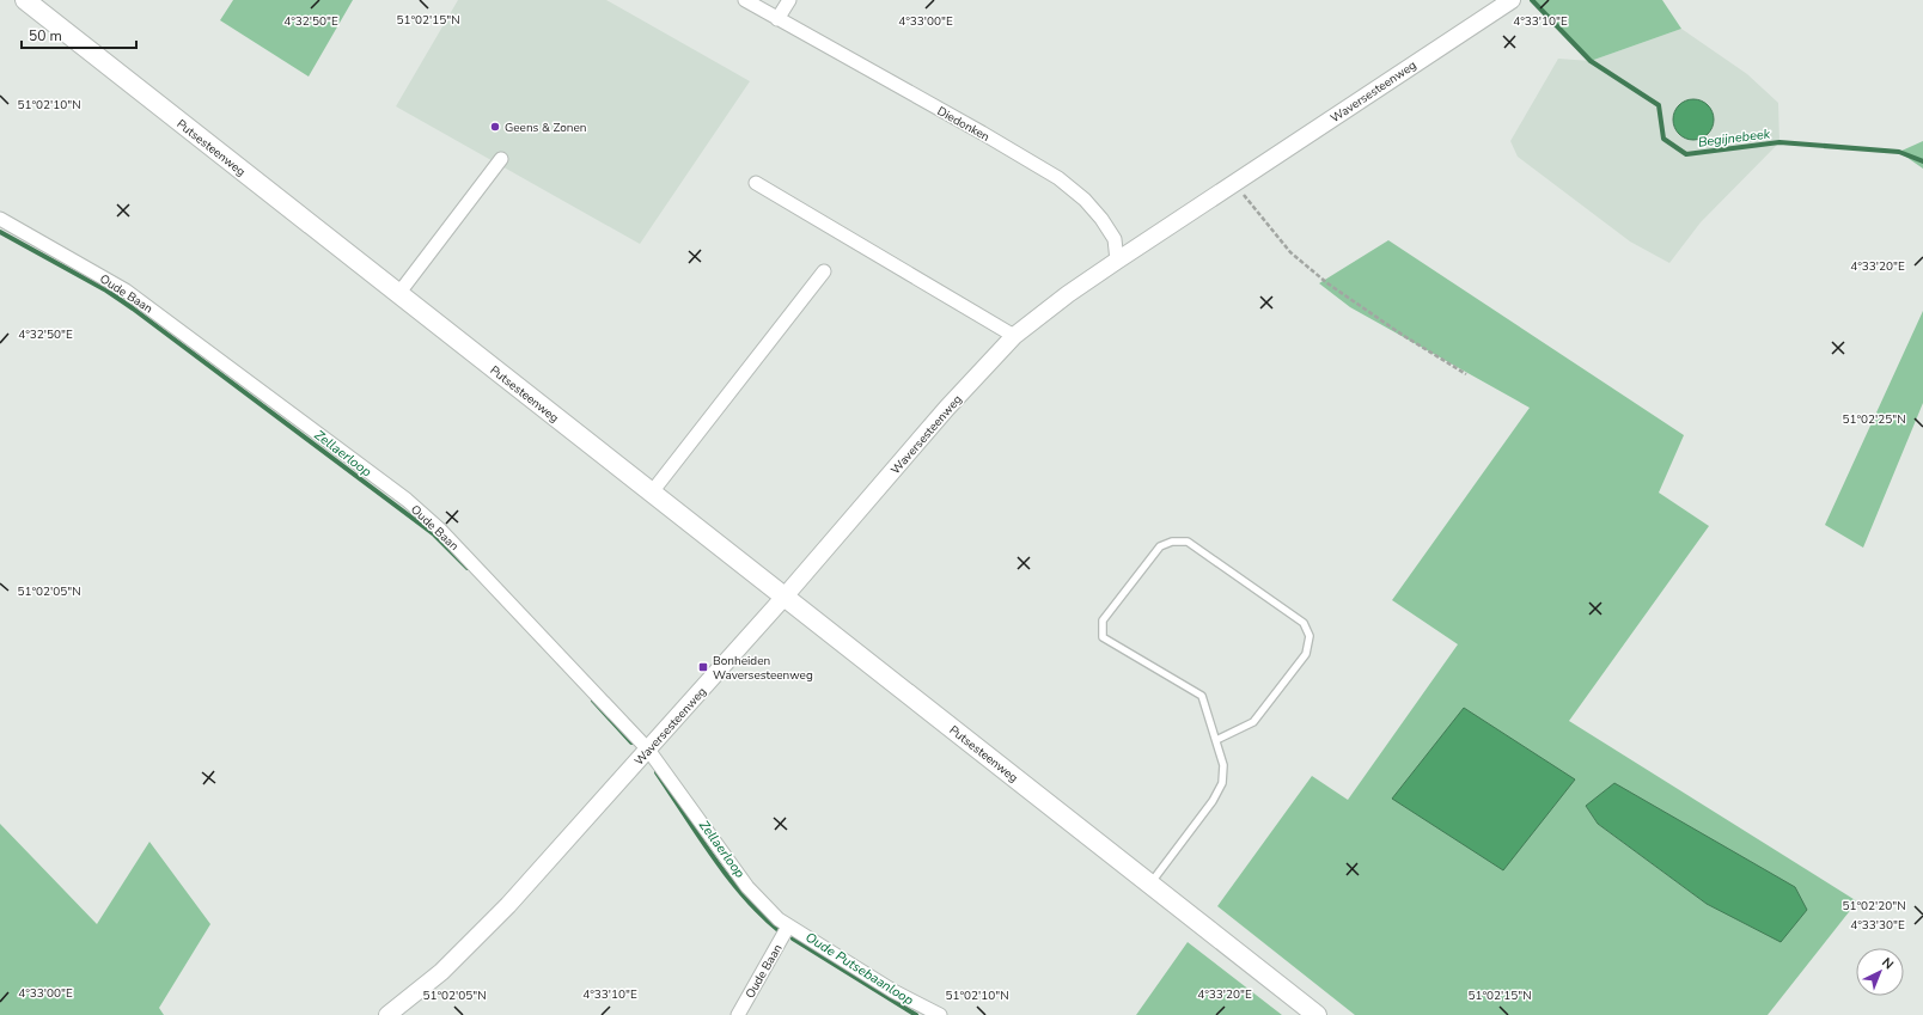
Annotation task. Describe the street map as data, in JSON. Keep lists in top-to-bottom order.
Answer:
{
  "streets": {
    "main road": ["Putsesteenweg"],
    "street": ["Waversesteenweg", "Diedonken", "Oude Baan"]
  },
  "crossings": [
    ["Waversesteenweg", "Diedonken"],
    ["Waversesteenweg", "Putsesteenweg"],
    ["Waversesteenweg", "Oude Baan"]
  ],
  "water": ["Begijnebeek", "Zellaerloop", "Oude Putsebaanloop"],
  "places": {
    "other": ["Geens & Zonen"],
    "transit": ["Bonheiden Waversesteenweg"]
  },
  "scale_bar": "50 m",
  "north": "top right",
  "coordinates": [
    "51°02'15\"N",
    "4°32'50\"E",
    "4°33'00\"E",
    "4°33'10\"E",
    "51°02'10\"N",
    "4°33'20\"E",
    "51°02'25\"N",
    "51°02'05\"N",
    "51°02'20\"N",
    "4°33'30\"E"
  ]
}
